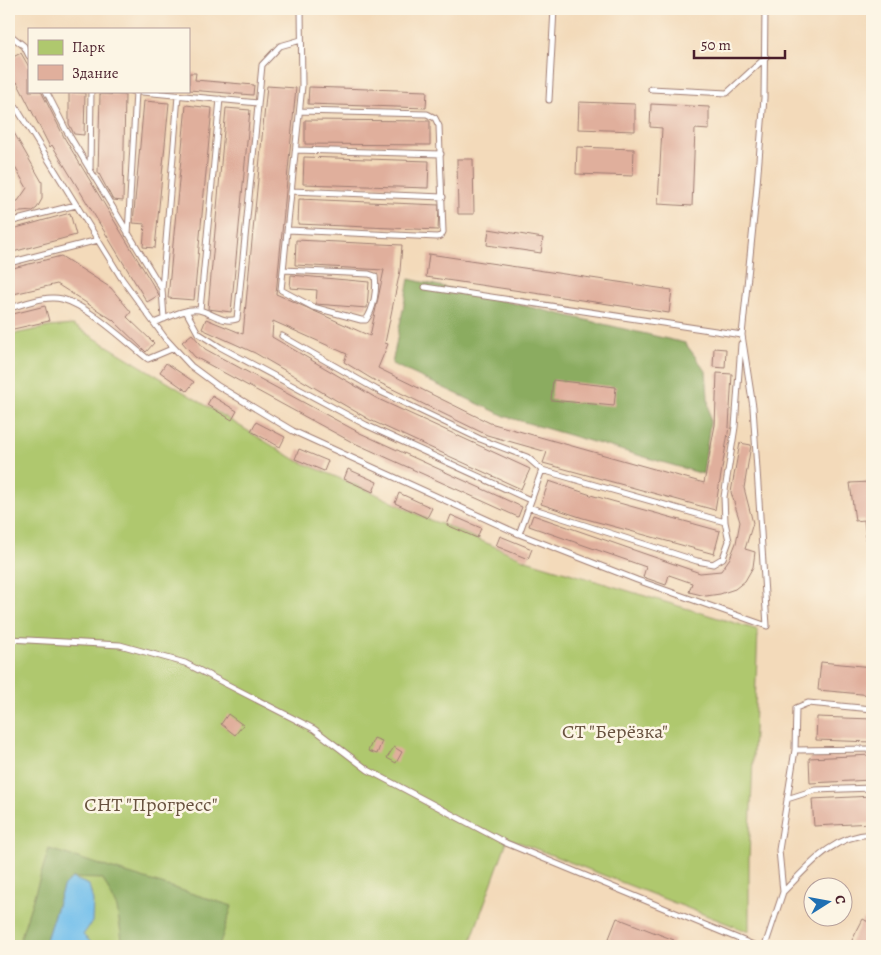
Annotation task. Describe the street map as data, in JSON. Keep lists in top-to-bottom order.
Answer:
{
  "parks": ["СТ \"Берёзка\"", "СНТ \"Прогресс\""],
  "legend": ["Парк", "Здание"],
  "scale_bar": "50 m",
  "north": "right"
}
